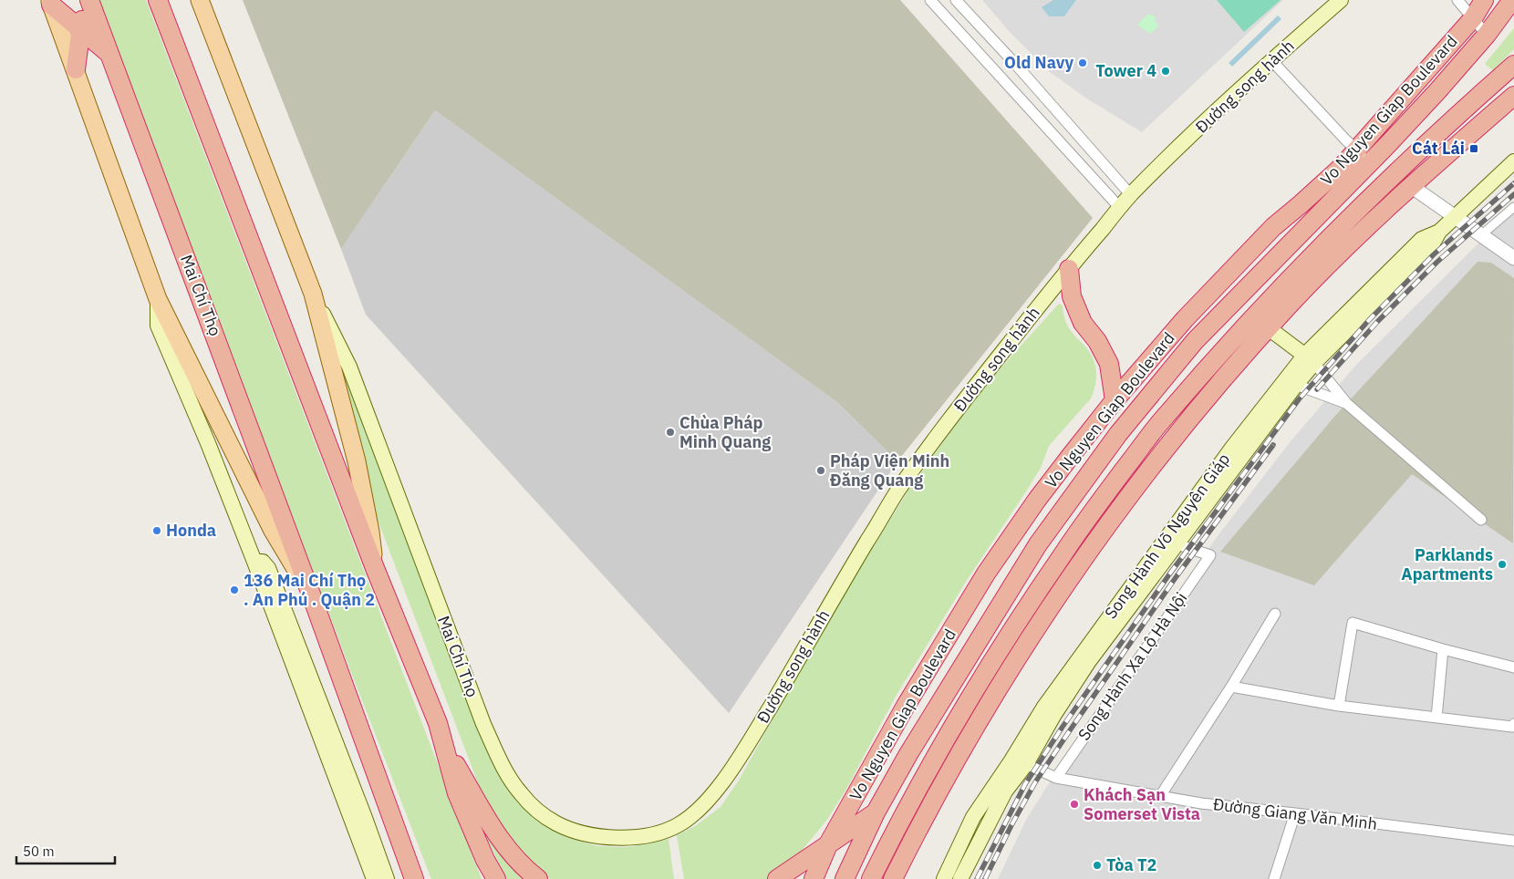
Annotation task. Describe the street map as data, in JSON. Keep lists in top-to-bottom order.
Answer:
{
  "streets": {
    "highway": ["Vo Nguyen Giap Boulevard", "Mai Chí Thọ"],
    "main road": ["Đường song hành", "Song Hành Võ Nguyên Giáp"],
    "street": ["Song Hành Xa Lộ Hà Nội", "Đường Giang Văn Minh"]
  },
  "crossings": [
    ["Đường song hành", "Mai Chí Thọ"],
    ["Song Hành Võ Nguyên Giáp", "Song Hành Xa Lộ Hà Nội"],
    ["Song Hành Võ Nguyên Giáp", "Đường Giang Văn Minh"],
    ["Song Hành Xa Lộ Hà Nội", "Đường Giang Văn Minh"]
  ],
  "places": {
    "other": [
      "Old Navy",
      "Tower 4",
      "Chùa Pháp Minh Quang",
      "Pháp Viện Minh Đăng Quang",
      "Honda",
      "Parklands Apartments",
      "136 Mai Chí Thọ . An Phú . Quận 2",
      "Khách Sạn Somerset Vista",
      "Tòa T2"
    ],
    "transit": ["Cát Lái"]
  },
  "scale_bar": "50 m"
}
